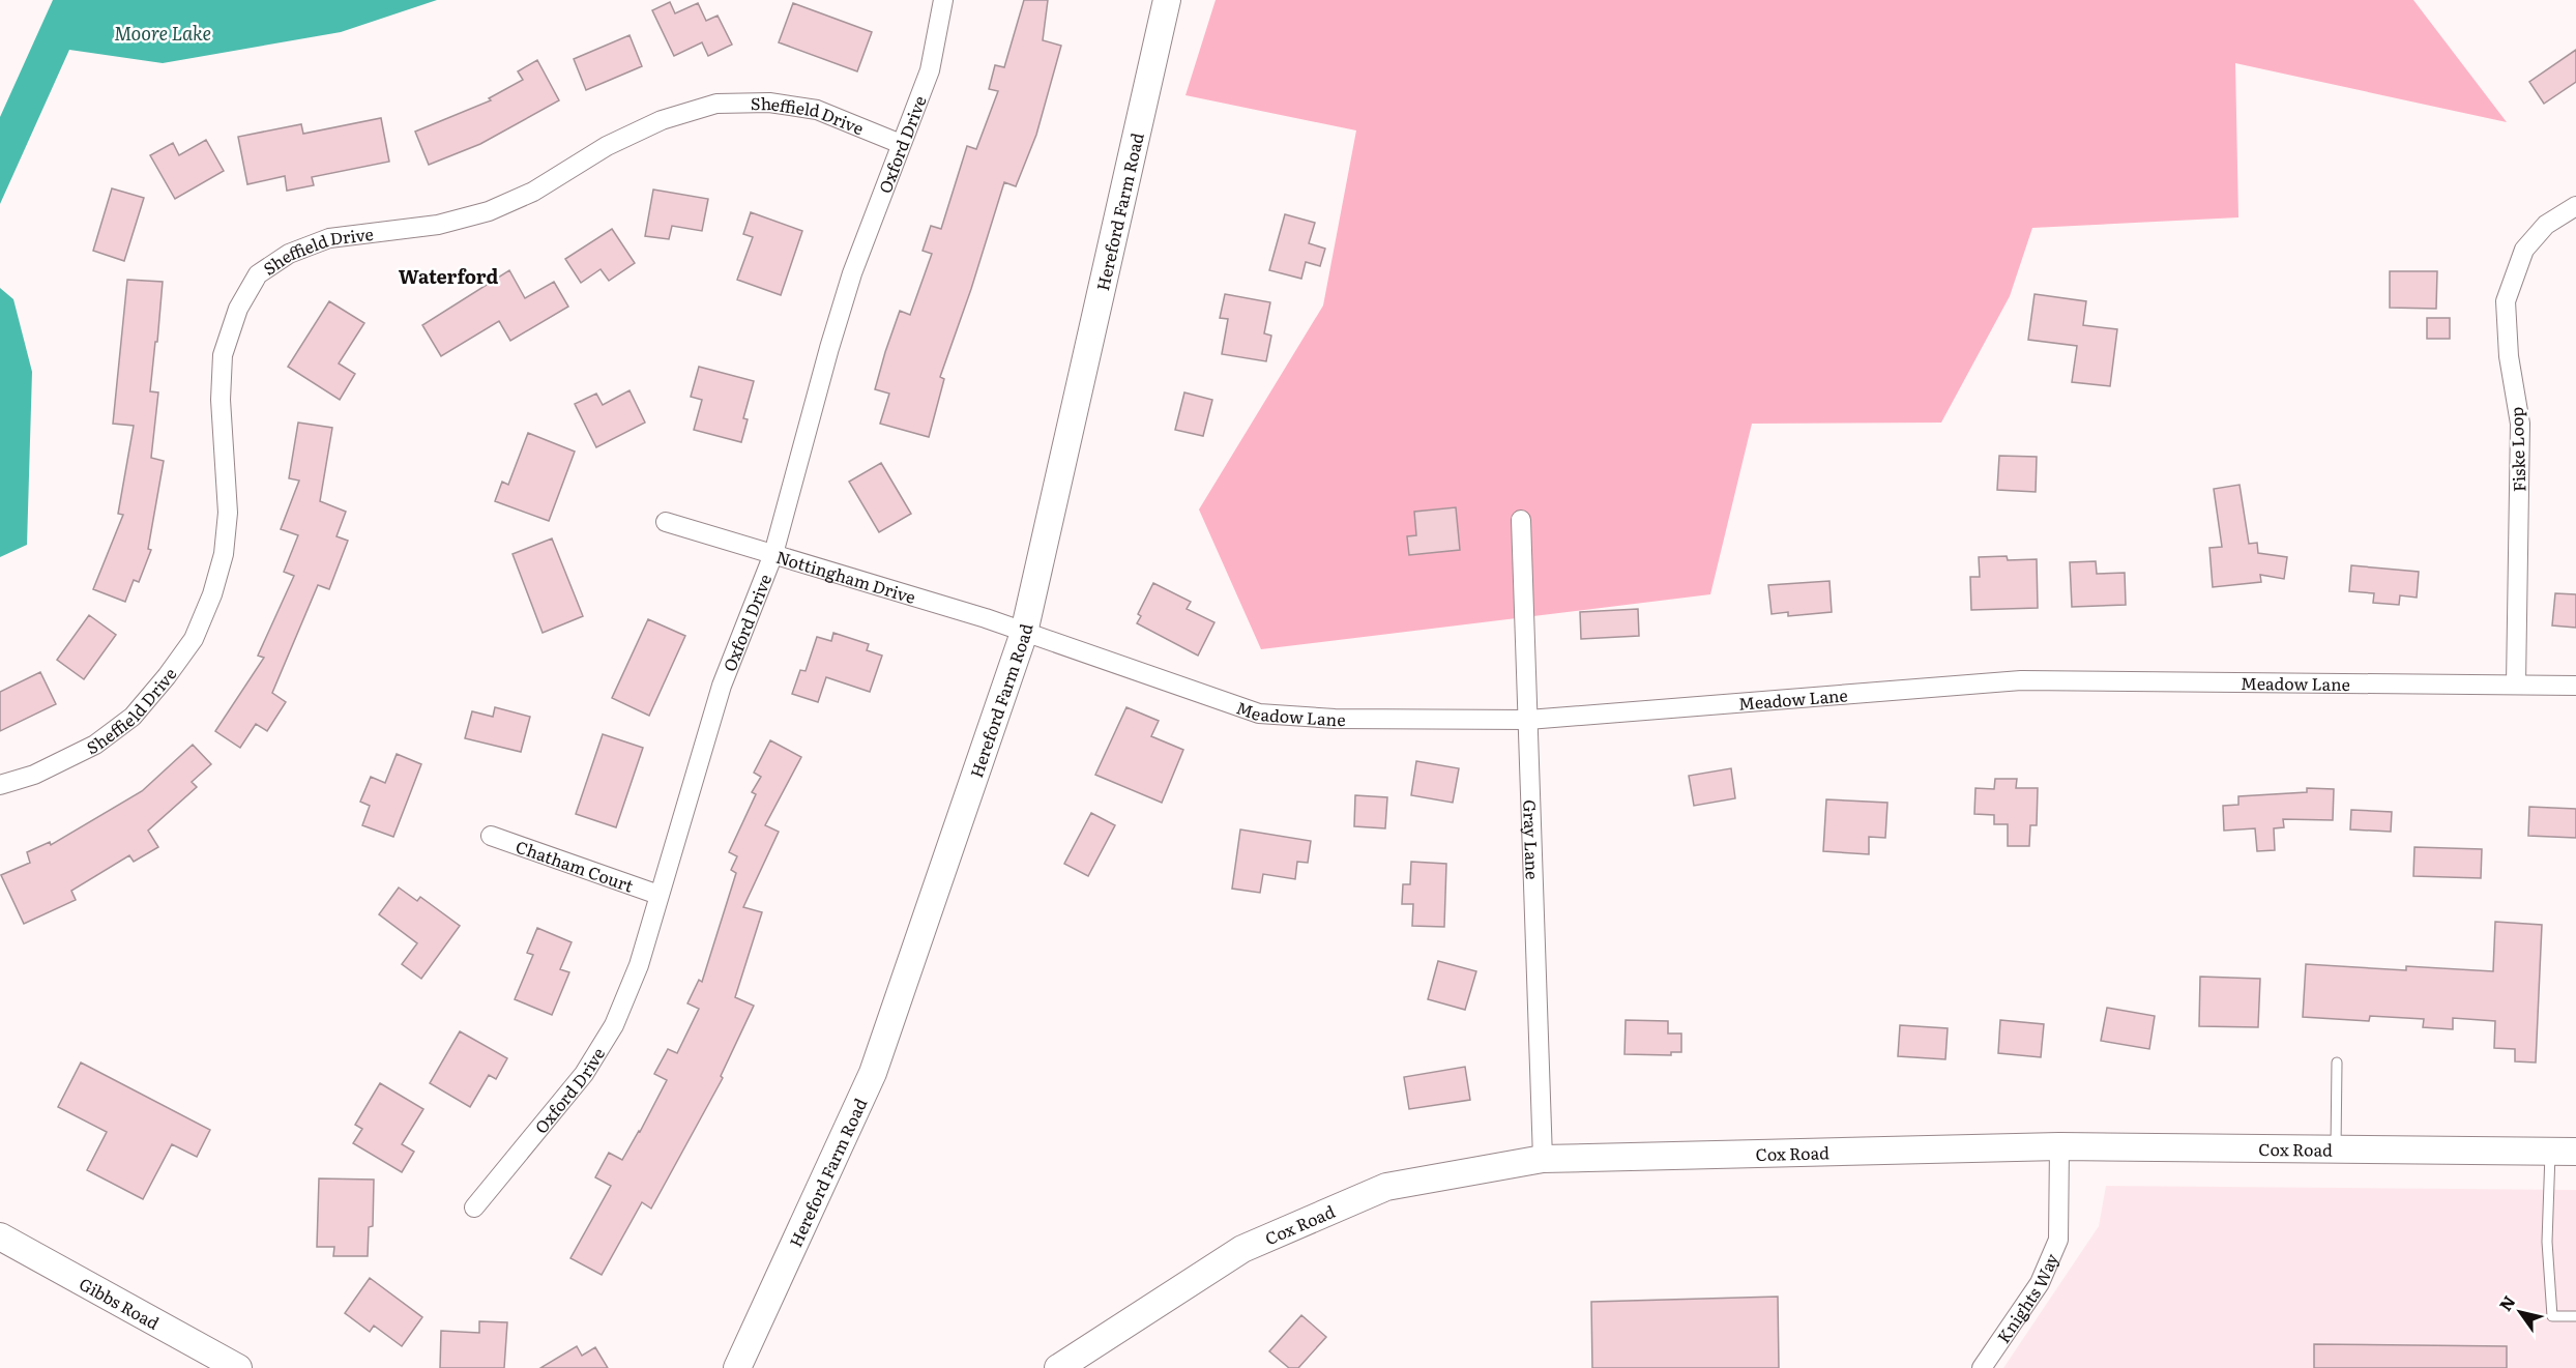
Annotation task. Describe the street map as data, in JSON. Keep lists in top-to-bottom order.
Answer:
{
  "streets": {
    "street": [
      "Sheffield Drive",
      "Oxford Drive",
      "Hereford Farm Road",
      "Fiske Loop",
      "Nottingham Drive",
      "Meadow Lane",
      "Gray Lane",
      "Chatham Court",
      "Cox Road",
      "Knights Way",
      "Gibbs Road"
    ]
  },
  "crossings": [
    ["Sheffield Drive", "Oxford Drive"],
    ["Oxford Drive", "Nottingham Drive"],
    ["Oxford Drive", "Chatham Court"],
    ["Hereford Farm Road", "Nottingham Drive"],
    ["Hereford Farm Road", "Meadow Lane"],
    ["Fiske Loop", "Meadow Lane"],
    ["Nottingham Drive", "Meadow Lane"],
    ["Meadow Lane", "Gray Lane"],
    ["Gray Lane", "Cox Road"],
    ["Cox Road", "Knights Way"]
  ],
  "districts": ["Waterford"],
  "water": ["Moore Lake"],
  "north": "top left"
}
